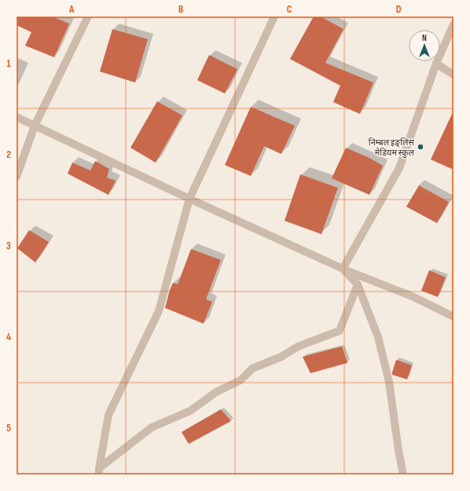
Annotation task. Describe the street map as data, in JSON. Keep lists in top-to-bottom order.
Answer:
{
  "places": ["निम्बल इङ्लिस मेडियम स्कुल"],
  "north": "top",
  "grid": {
    "columns": [
      "A",
      "B",
      "C",
      "D"
    ],
    "rows": [
      "1",
      "2",
      "3",
      "4",
      "5"
    ]
  }
}
